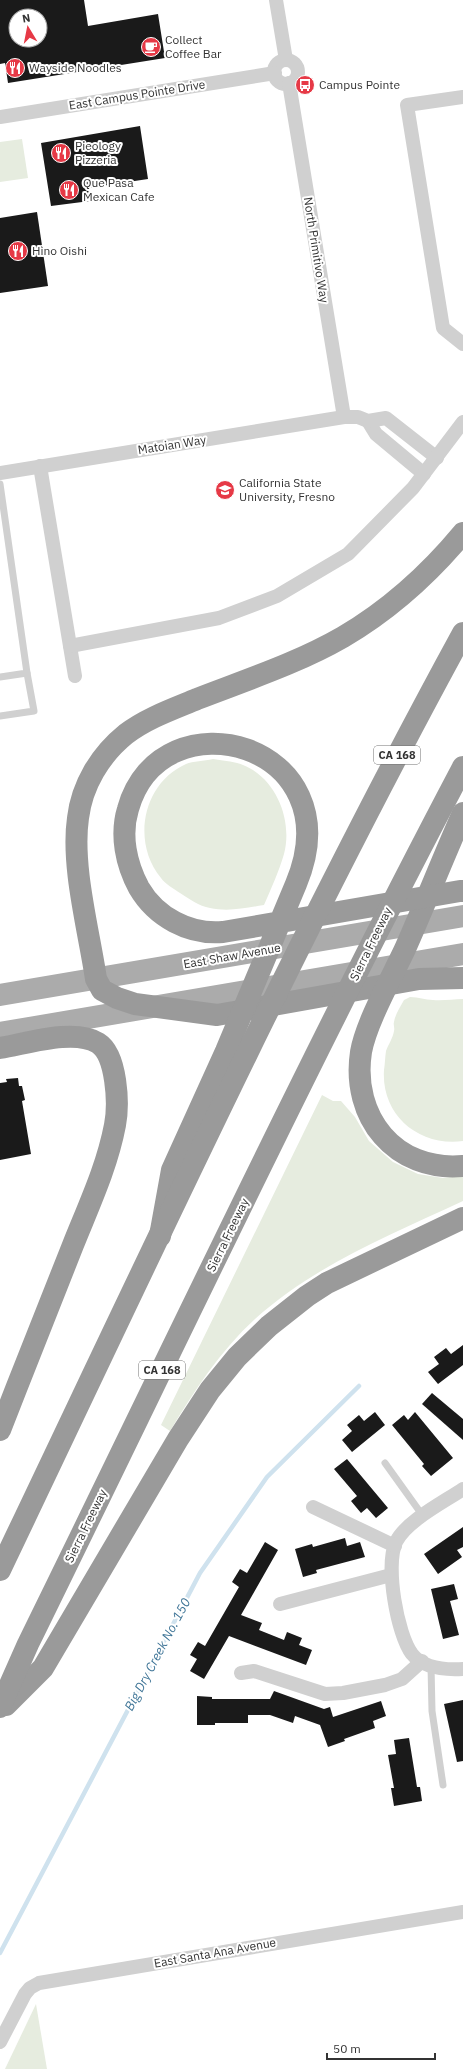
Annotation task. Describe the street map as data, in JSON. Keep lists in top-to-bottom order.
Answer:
{
  "streets": {
    "highway": ["CA 168", "Sierra Freeway"],
    "main road": ["East Shaw Avenue"],
    "street": [
      "East Campus Pointe Drive",
      "North Primitivo Way",
      "Matoian Way",
      "East Santa Ana Avenue"
    ]
  },
  "crossings": [
    ["East Campus Pointe Drive", "North Primitivo Way"],
    ["North Primitivo Way", "Matoian Way"]
  ],
  "water": ["Big Dry Creek No. 150"],
  "places": {
    "cafe": ["Collect Coffee Bar"],
    "restaurant": [
      "Wayside Noodles",
      "Pieology Pizzeria",
      "Que Pasa Mexican Cafe",
      "Hino Oishi"
    ],
    "bus stop": ["Campus Pointe"],
    "school or university": ["California State University, Fresno"]
  },
  "scale_bar": "50 m",
  "north": "top"
}
